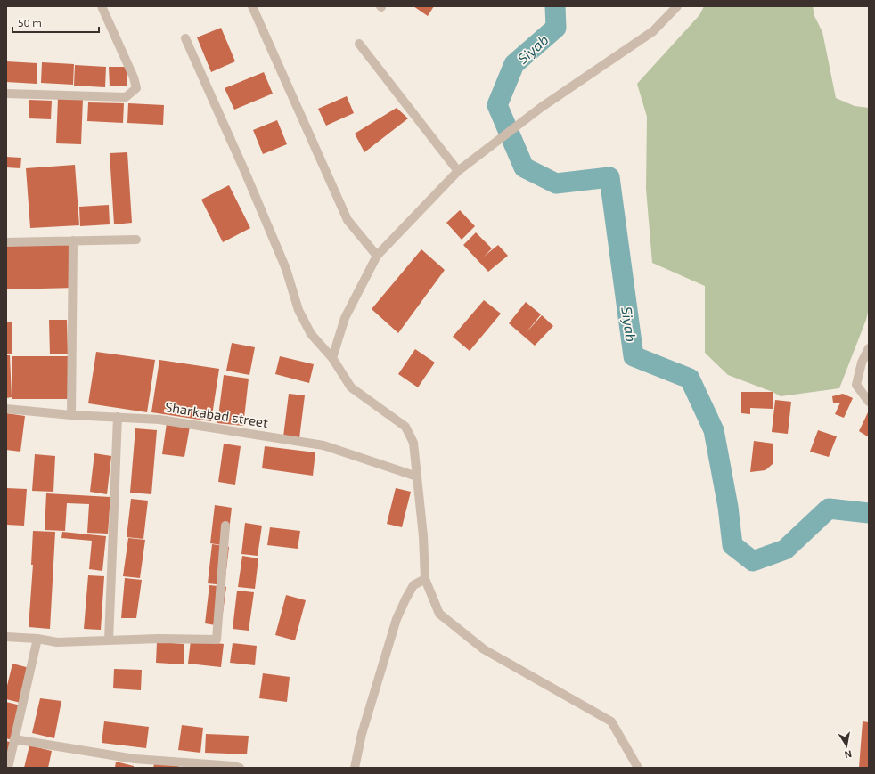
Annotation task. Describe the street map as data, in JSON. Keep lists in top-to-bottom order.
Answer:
{
  "streets": {
    "street": ["Sharkabad street"]
  },
  "water": ["Siyab"],
  "scale_bar": "50 m",
  "north": "bottom"
}
